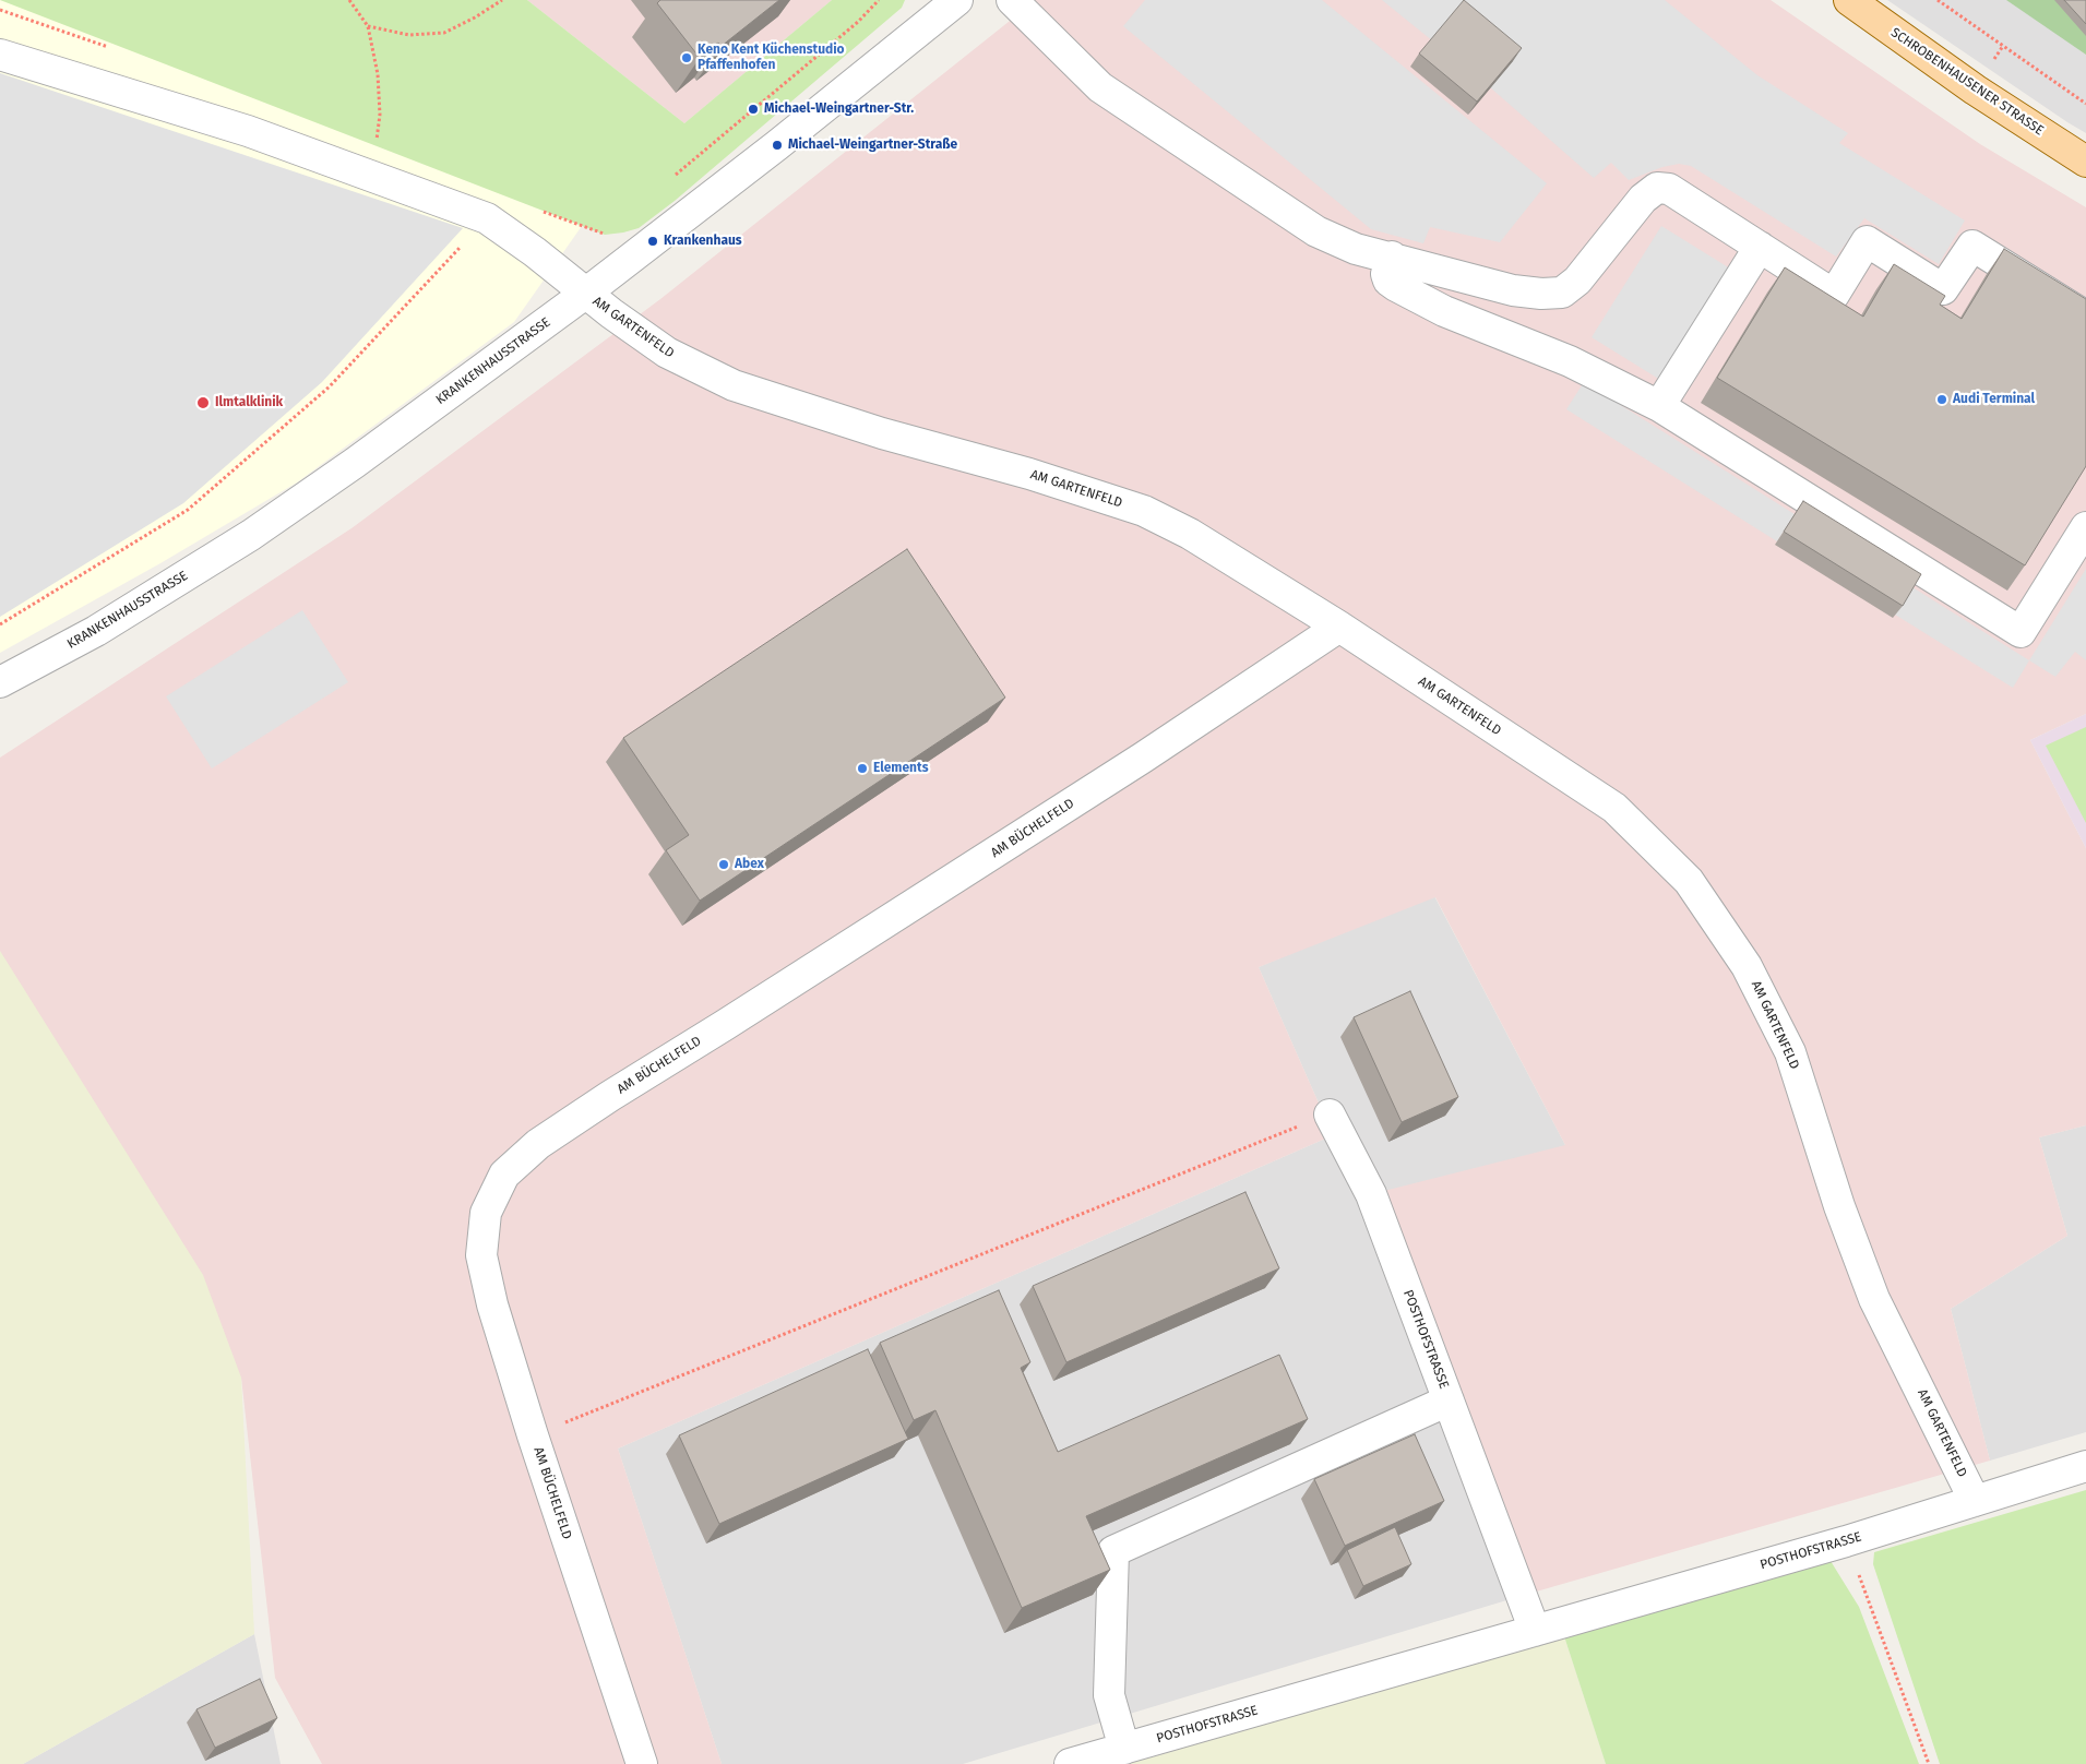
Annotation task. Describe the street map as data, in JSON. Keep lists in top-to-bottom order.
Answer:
{
  "streets": {
    "main road": ["SCHROBENHAUSENER STRASSE"],
    "street": [
      "AM GARTENFELD",
      "KRANKENHAUSSTRASSE",
      "AM BÜCHELFELD",
      "POSTHOFSTRASSE"
    ]
  },
  "crossings": [
    ["AM GARTENFELD", "KRANKENHAUSSTRASSE"],
    ["AM GARTENFELD", "AM BÜCHELFELD"],
    ["AM GARTENFELD", "POSTHOFSTRASSE"]
  ],
  "places": [
    "Keno Kent Küchenstudio Pfaffenhofen",
    "Michael-Weingartner-Str.",
    "Michael-Weingartner-Straße",
    "Krankenhaus",
    "Audi Terminal",
    "Ilmtalklinik",
    "Elements",
    "Abex"
  ]
}
